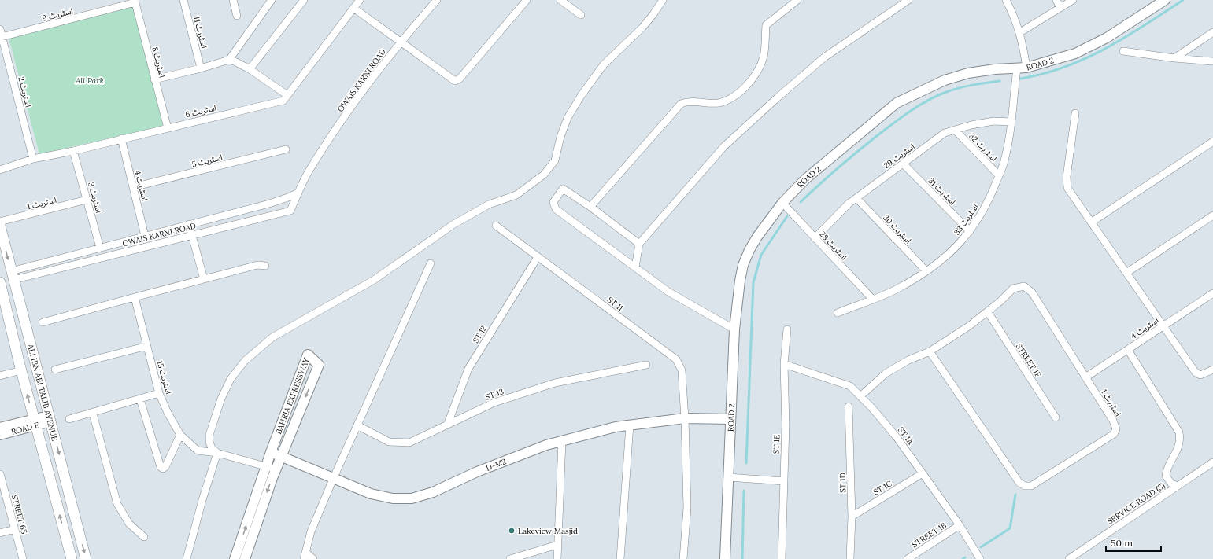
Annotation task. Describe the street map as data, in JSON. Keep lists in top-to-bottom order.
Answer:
{
  "streets": {
    "main road": ["ALI IBN ABI TALIB AVENUE"],
    "street": [
      "اسٹریٹ 9",
      "اسٹریٹ 11",
      "اسٹریٹ 8",
      "ROAD 2",
      "OWAIS KARNI ROAD",
      "اسٹریٹ 2",
      "اسٹریٹ 6",
      "اسٹریٹ 32",
      "اسٹریٹ 29",
      "اسٹریٹ 5",
      "اسٹریٹ 4",
      "اسٹریٹ 31",
      "اسٹریٹ 3",
      "اسٹریٹ 1",
      "اسٹریٹ 33",
      "اسٹریٹ 30",
      "اسٹریٹ 28",
      "ST 11",
      "ST 12",
      "STREET 1F",
      "اسٹریٹ 15",
      "ST 13",
      "BAHRIA EXPRESSWAY",
      "ROAD E",
      "ST 1A",
      "ST 1E",
      "D-M2",
      "ST 1D",
      "ST 1C",
      "SERVICE ROAD (S)",
      "STREET 65",
      "STREET 1B"
    ]
  },
  "crossings": [
    ["اسٹریٹ 9", "اسٹریٹ 8"],
    ["اسٹریٹ 9", "اسٹریٹ 2"],
    ["اسٹریٹ 8", "اسٹریٹ 6"],
    ["ROAD 2", "اسٹریٹ 33"],
    ["ROAD 2", "اسٹریٹ 28"],
    ["ROAD 2", "D-M2"],
    ["OWAIS KARNI ROAD", "اسٹریٹ 4"],
    ["OWAIS KARNI ROAD", "اسٹریٹ 3"],
    ["OWAIS KARNI ROAD", "ALI IBN ABI TALIB AVENUE"],
    ["اسٹریٹ 2", "اسٹریٹ 6"],
    ["اسٹریٹ 6", "اسٹریٹ 4"],
    ["اسٹریٹ 6", "اسٹریٹ 3"],
    ["اسٹریٹ 32", "اسٹریٹ 29"],
    ["اسٹریٹ 32", "اسٹریٹ 33"],
    ["اسٹریٹ 29", "اسٹریٹ 31"],
    ["اسٹریٹ 29", "اسٹریٹ 33"],
    ["اسٹریٹ 29", "اسٹریٹ 30"],
    ["اسٹریٹ 29", "اسٹریٹ 28"],
    ["اسٹریٹ 5", "اسٹریٹ 4"],
    ["اسٹریٹ 4", "اسٹریٹ 1"],
    ["اسٹریٹ 31", "اسٹریٹ 33"],
    ["اسٹریٹ 3", "اسٹریٹ 1"],
    ["اسٹریٹ 1", "STREET 1F"],
    ["اسٹریٹ 1", "ST 1A"],
    ["اسٹریٹ 33", "اسٹریٹ 30"],
    ["اسٹریٹ 33", "اسٹریٹ 28"],
    ["ST 11", "ST 12"],
    ["ST 11", "D-M2"],
    ["ST 12", "ST 13"],
    ["اسٹریٹ 15", "BAHRIA EXPRESSWAY"],
    ["ALI IBN ABI TALIB AVENUE", "ROAD E"],
    ["BAHRIA EXPRESSWAY", "D-M2"],
    ["ST 1A", "ST 1E"],
    ["ST 1A", "ST 1C"],
    ["ST 1A", "STREET 1B"],
    ["ST 1D", "ST 1C"]
  ],
  "parks": ["Ali Park"],
  "places": ["Lakeview Masjid"],
  "scale_bar": "50 m"
}
